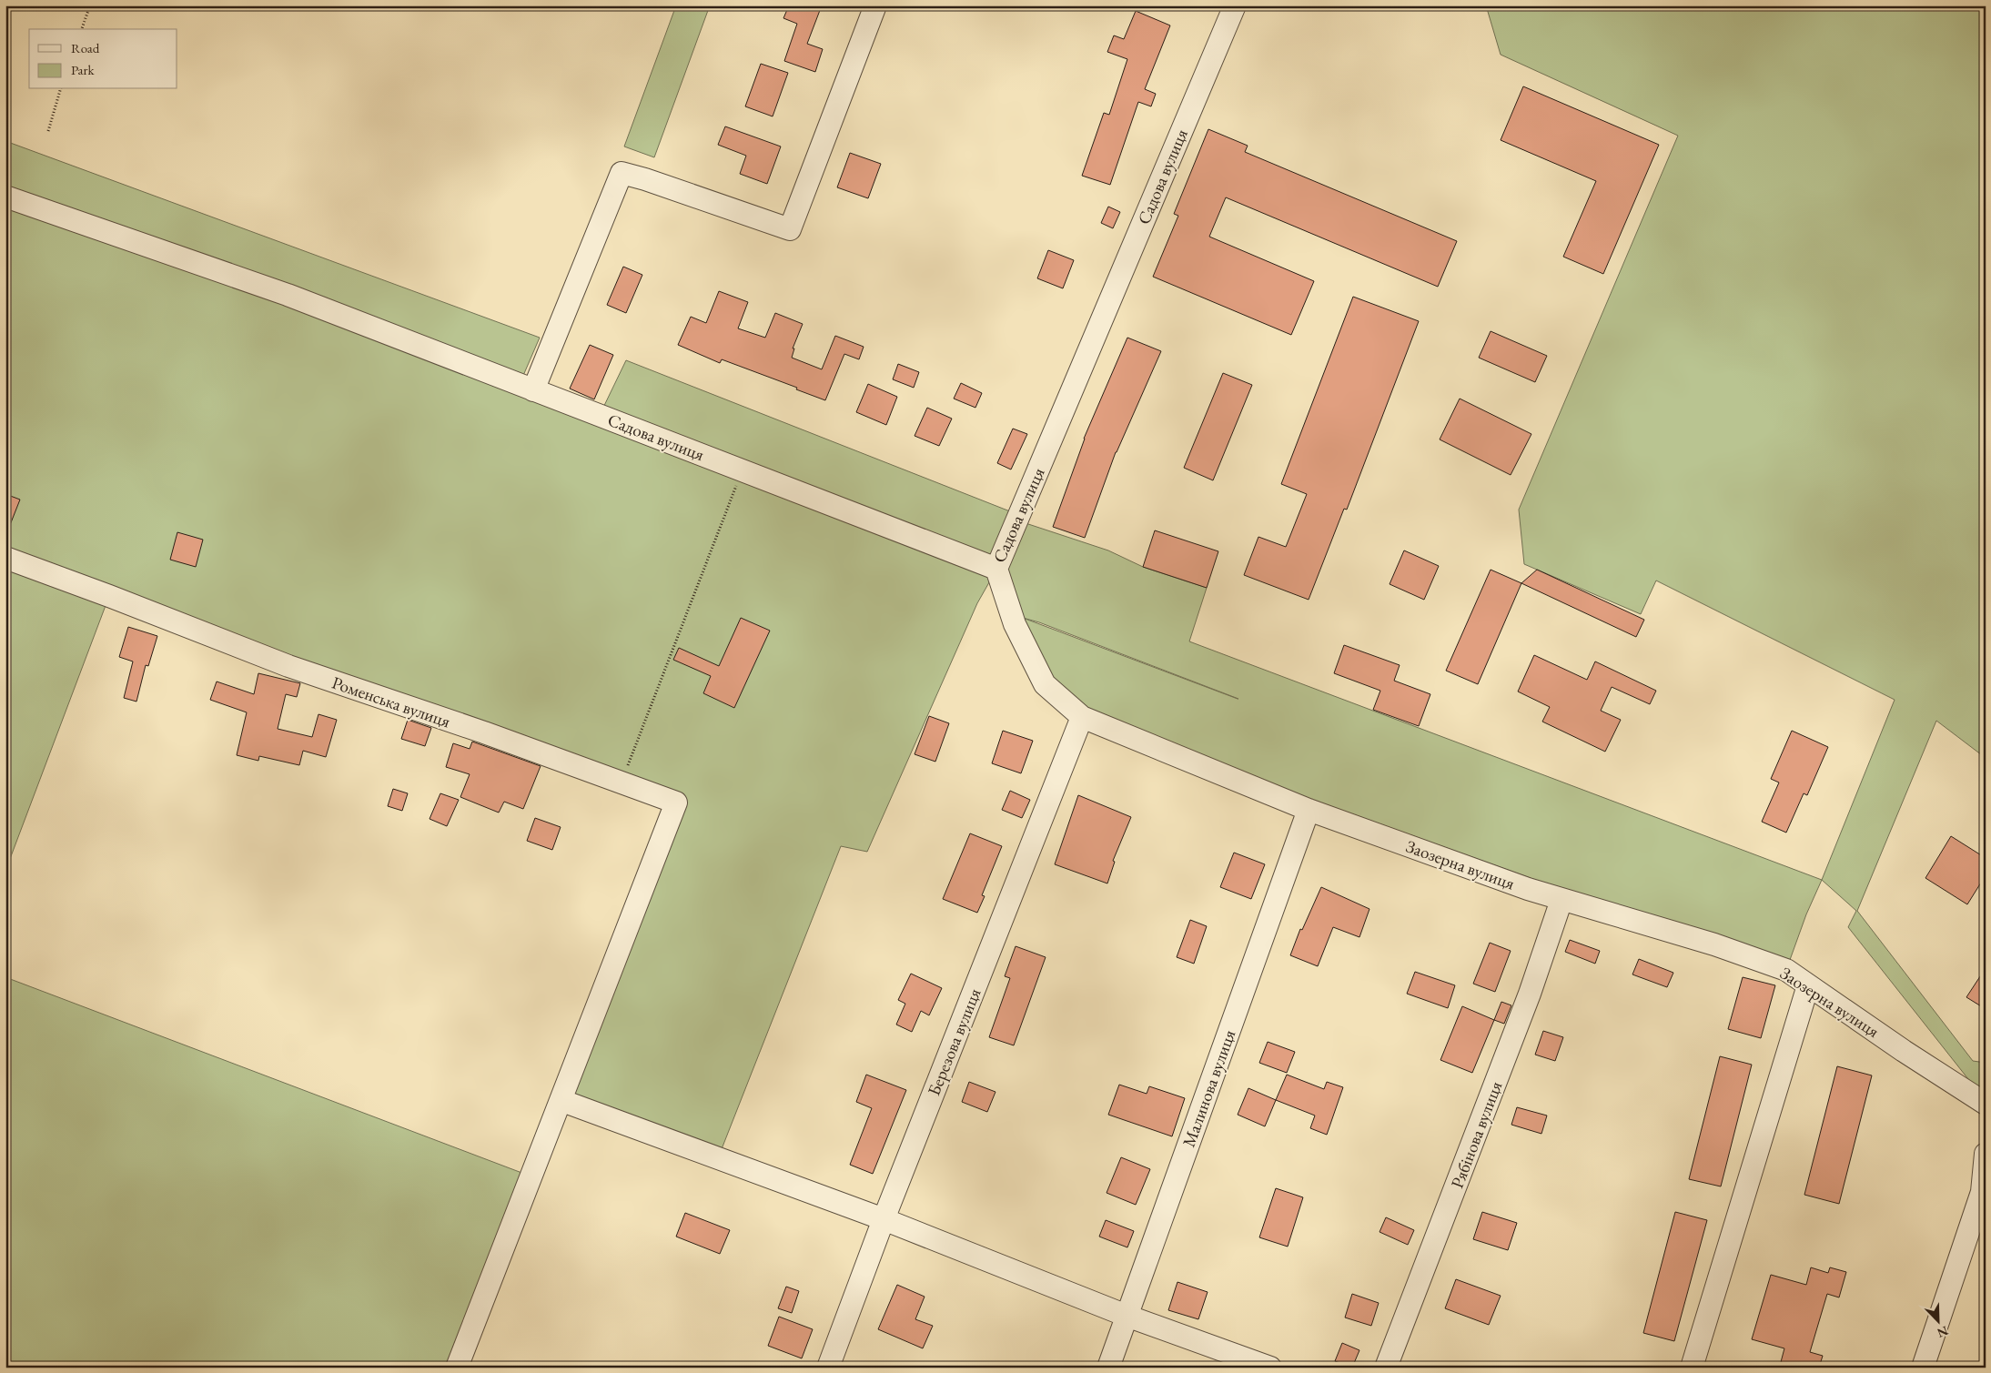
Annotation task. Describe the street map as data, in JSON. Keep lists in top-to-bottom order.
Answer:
{
  "streets": {
    "street": [
      "Садова вулиця",
      "Роменська вулиця",
      "Заозерна вулиця",
      "Березова вулиця",
      "Малинова вулиця",
      "Рябінова вулиця"
    ]
  },
  "crossings": [
    ["Садова вулиця", "Заозерна вулиця"],
    ["Заозерна вулиця", "Березова вулиця"],
    ["Заозерна вулиця", "Малинова вулиця"],
    ["Заозерна вулиця", "Рябінова вулиця"]
  ],
  "legend": ["Road", "Park"],
  "north": "bottom right"
}
